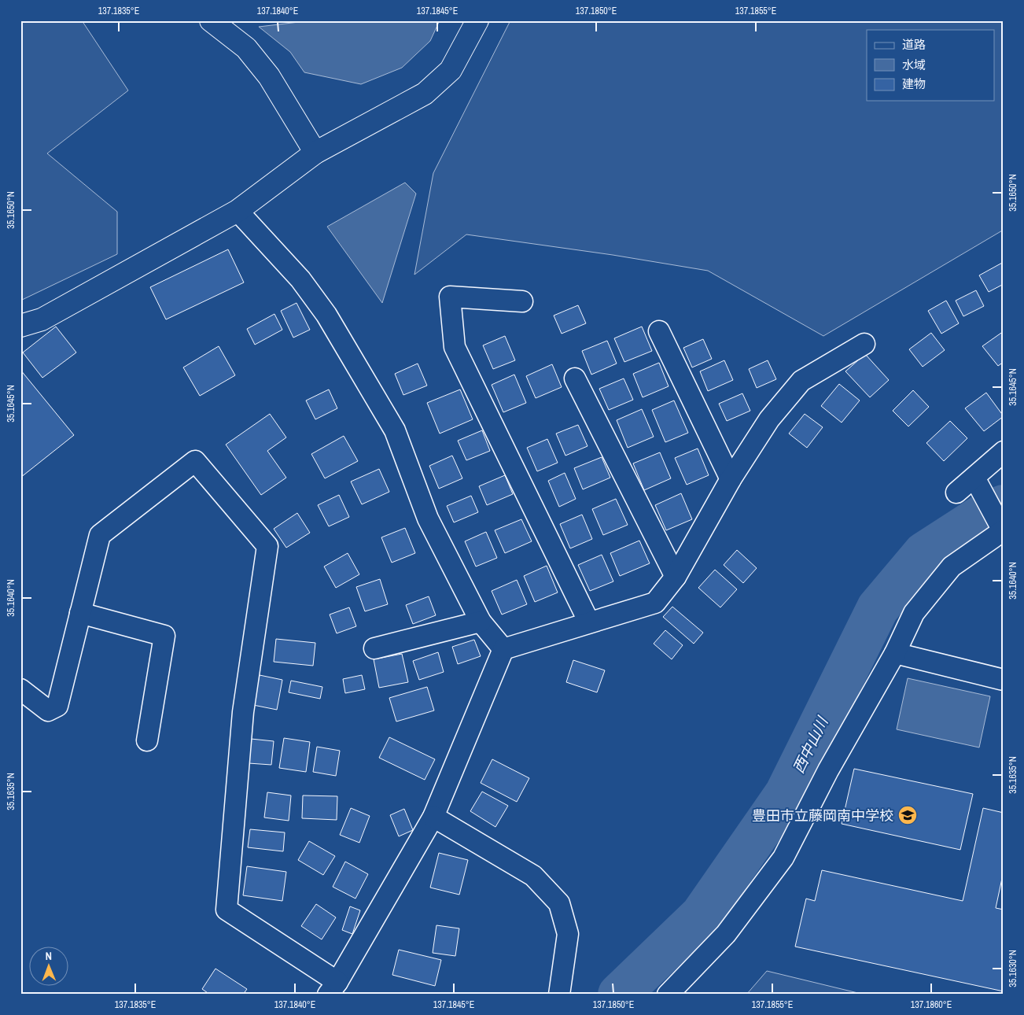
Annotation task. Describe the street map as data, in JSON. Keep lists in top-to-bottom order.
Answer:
{
  "water": ["西中山川"],
  "places": {
    "school or university": ["豊田市立藤岡南中学校"]
  },
  "legend": ["道路", "水域", "建物"],
  "north": "top",
  "coordinates": [
    "137.1835°E",
    "137.1840°E",
    "137.1845°E",
    "137.1850°E",
    "137.1855°E",
    "35.1650°N",
    "35.1645°N",
    "35.1640°N",
    "35.1635°N",
    "35.1630°N",
    "137.1860°E"
  ]
}
